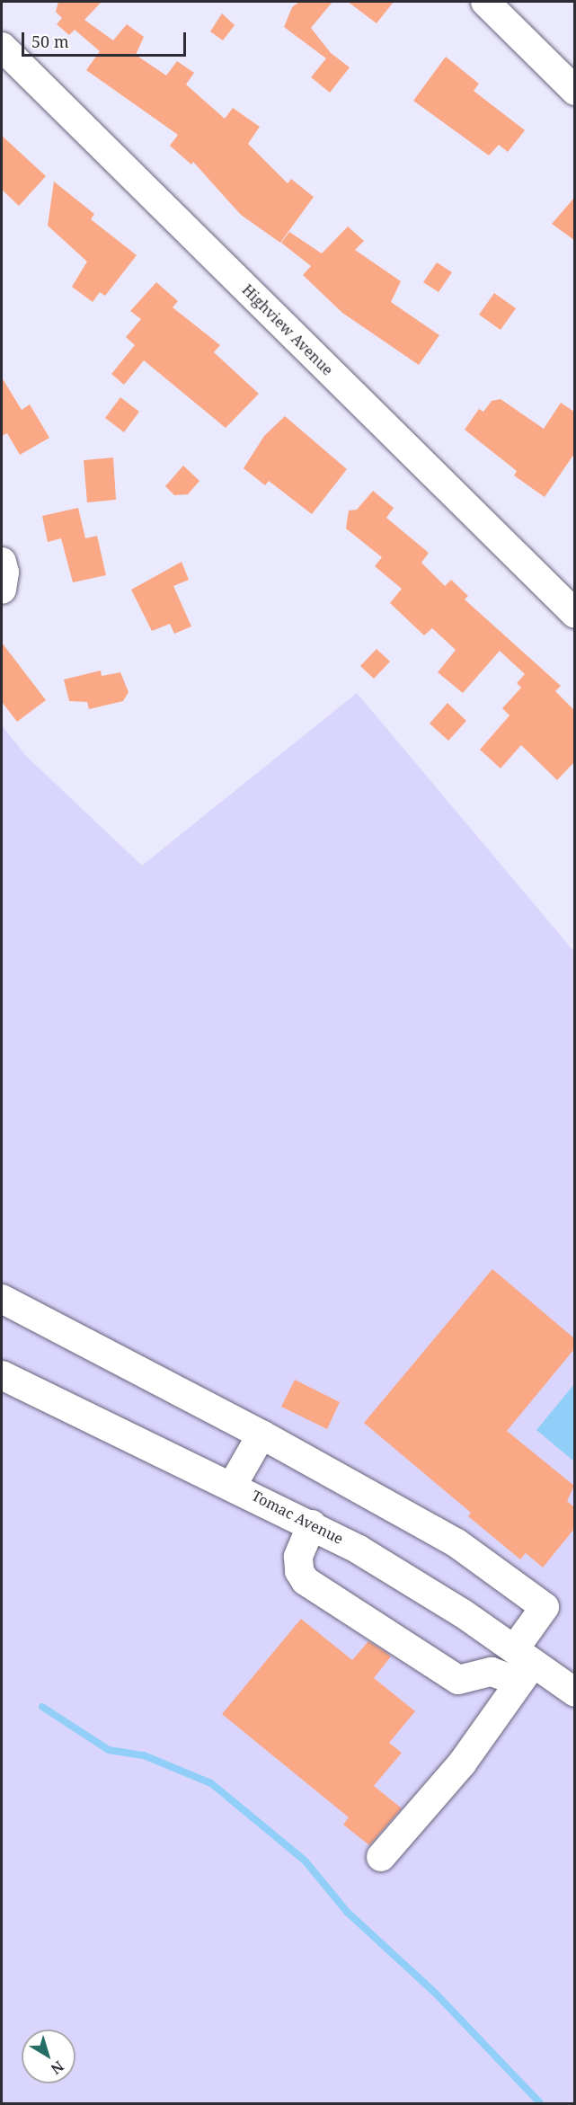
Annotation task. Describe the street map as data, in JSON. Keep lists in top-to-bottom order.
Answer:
{
  "streets": {
    "street": ["Highview Avenue", "Tomac Avenue"]
  },
  "scale_bar": "50 m",
  "north": "bottom right"
}
